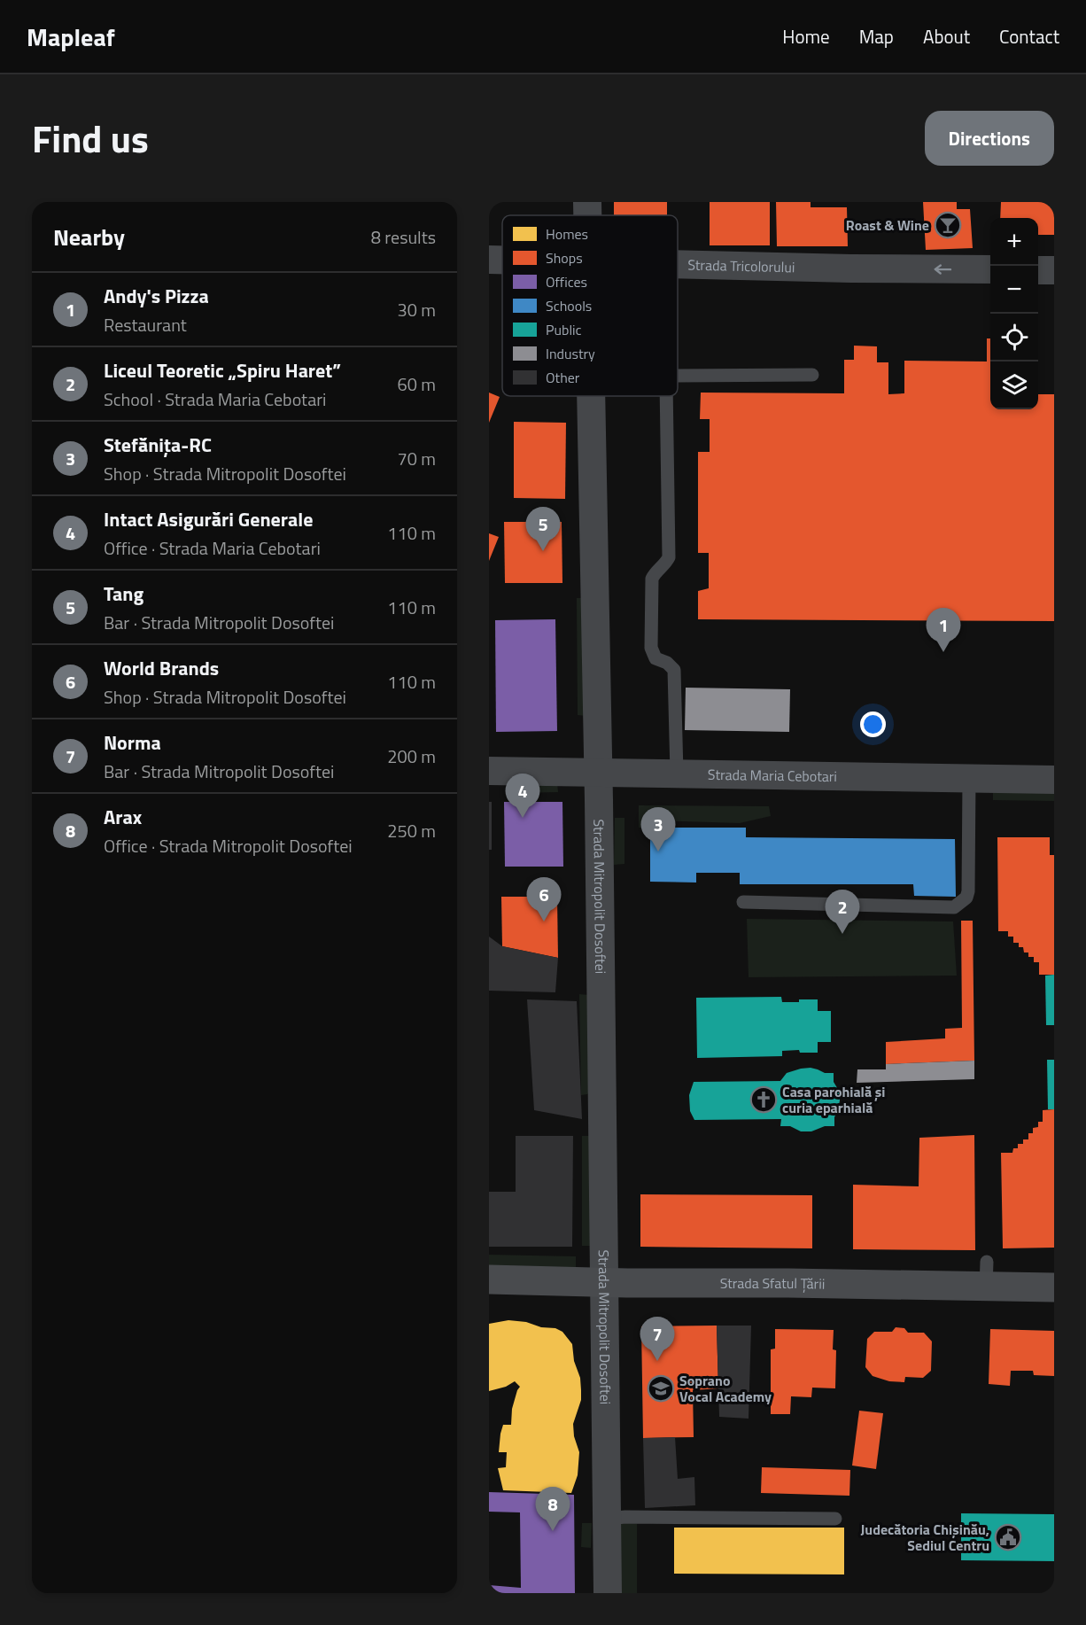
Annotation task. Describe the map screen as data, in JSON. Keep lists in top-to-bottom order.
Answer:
{
  "streets": {
    "main road": ["Strada Sfatul Țării"],
    "street": ["Strada Tricolorului", "Strada Maria Cebotari", "Strada Mitropolit Dosoftei"]
  },
  "crossings": [
    ["Strada Maria Cebotari", "Strada Mitropolit Dosoftei"],
    ["Strada Mitropolit Dosoftei", "Strada Sfatul Țării"]
  ],
  "one_way": ["Strada Tricolorului"],
  "places": {
    "bar": ["Roast & Wine"],
    "church": ["Casa parohială și curia eparhială"],
    "school or university": ["Soprano Vocal Academy"],
    "public building": ["Judecătoria Chișinău, Sediul Centru"]
  },
  "legend": [
    "Homes",
    "Shops",
    "Offices",
    "Schools",
    "Public",
    "Industry",
    "Other"
  ],
  "page": {
    "header": "Mapleaf",
    "nav": [
      "Home",
      "Map",
      "About",
      "Contact"
    ],
    "title": "Find us",
    "buttons": "Directions",
    "heading": ["Nearby", "8 results"],
    "map_buttons": ["+", "−"],
    "list": [
      {
        "mark": "1",
        "name": "Andy's Pizza",
        "note": "Restaurant",
        "value": "30 m"
      },
      {
        "mark": "2",
        "name": "Liceul Teoretic „Spiru Haret”",
        "note": "School · Strada Maria Cebotari",
        "value": "60 m"
      },
      {
        "mark": "3",
        "name": "Stefănița-RC",
        "note": "Shop · Strada Mitropolit Dosoftei",
        "value": "70 m"
      },
      {
        "mark": "4",
        "name": "Intact Asigurări Generale",
        "note": "Office · Strada Maria Cebotari",
        "value": "110 m"
      },
      {
        "mark": "5",
        "name": "Tang",
        "note": "Bar · Strada Mitropolit Dosoftei",
        "value": "110 m"
      },
      {
        "mark": "6",
        "name": "World Brands",
        "note": "Shop · Strada Mitropolit Dosoftei",
        "value": "110 m"
      },
      {
        "mark": "7",
        "name": "Norma",
        "note": "Bar · Strada Mitropolit Dosoftei",
        "value": "200 m"
      },
      {
        "mark": "8",
        "name": "Arax",
        "note": "Office · Strada Mitropolit Dosoftei",
        "value": "250 m"
      }
    ],
    "pins": [
      "5",
      "1",
      "4",
      "3",
      "6",
      "2",
      "7",
      "8"
    ]
  }
}
